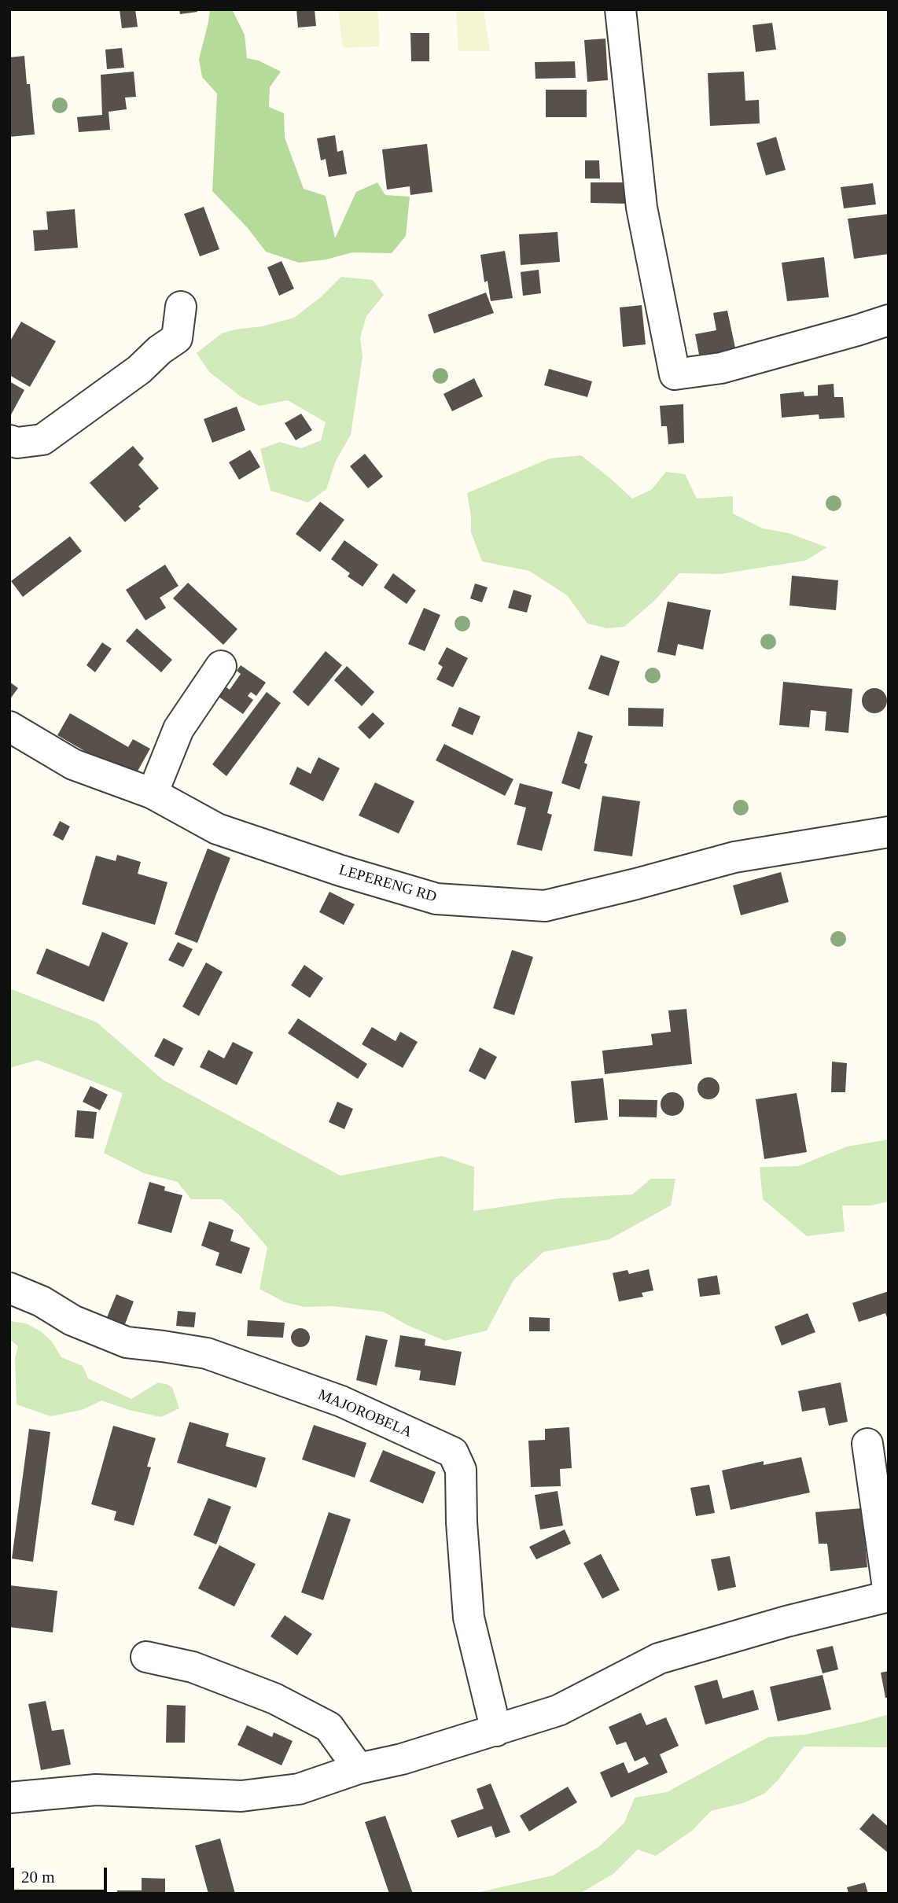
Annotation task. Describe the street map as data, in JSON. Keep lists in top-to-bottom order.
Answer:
{
  "streets": {
    "street": ["LEPERENG RD", "MAJOROBELA"]
  },
  "scale_bar": "20 m"
}
